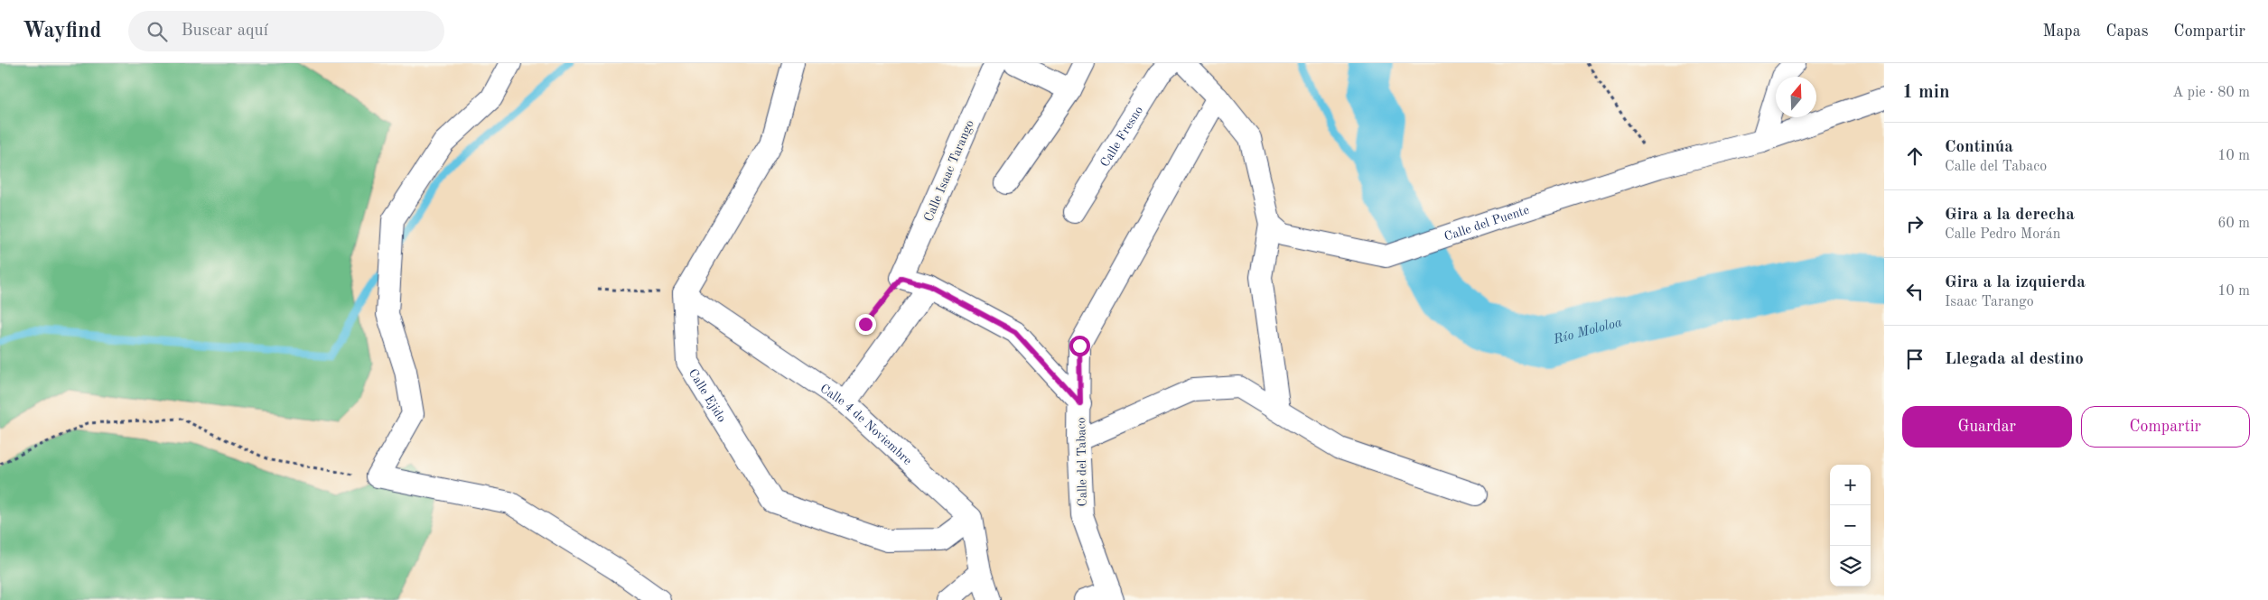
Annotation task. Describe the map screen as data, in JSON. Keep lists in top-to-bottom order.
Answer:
{
  "streets": {
    "street": [
      "Calle Fresno",
      "Calle Isaac Tarango",
      "Calle del Puente",
      "Calle Ejido",
      "Calle 4 de Noviembre",
      "Calle del Tabaco"
    ]
  },
  "crossings": [
    ["Calle Ejido", "Calle 4 de Noviembre"]
  ],
  "water": ["Río Mololoa"],
  "north": "top",
  "page": {
    "header": "Wayfind",
    "search": "Buscar aquí",
    "nav": ["Mapa", "Capas", "Compartir"],
    "heading": ["1 min", "A pie · 80 m"],
    "list": [
      ["Continúa", "Calle del Tabaco", "10 m"],
      ["Gira a la derecha", "Calle Pedro Morán", "60 m"],
      ["Gira a la izquierda", "Isaac Tarango", "10 m"],
      "Llegada al destino"
    ],
    "buttons": ["Guardar", "Compartir"],
    "map_buttons": ["+", "−"]
  }
}
